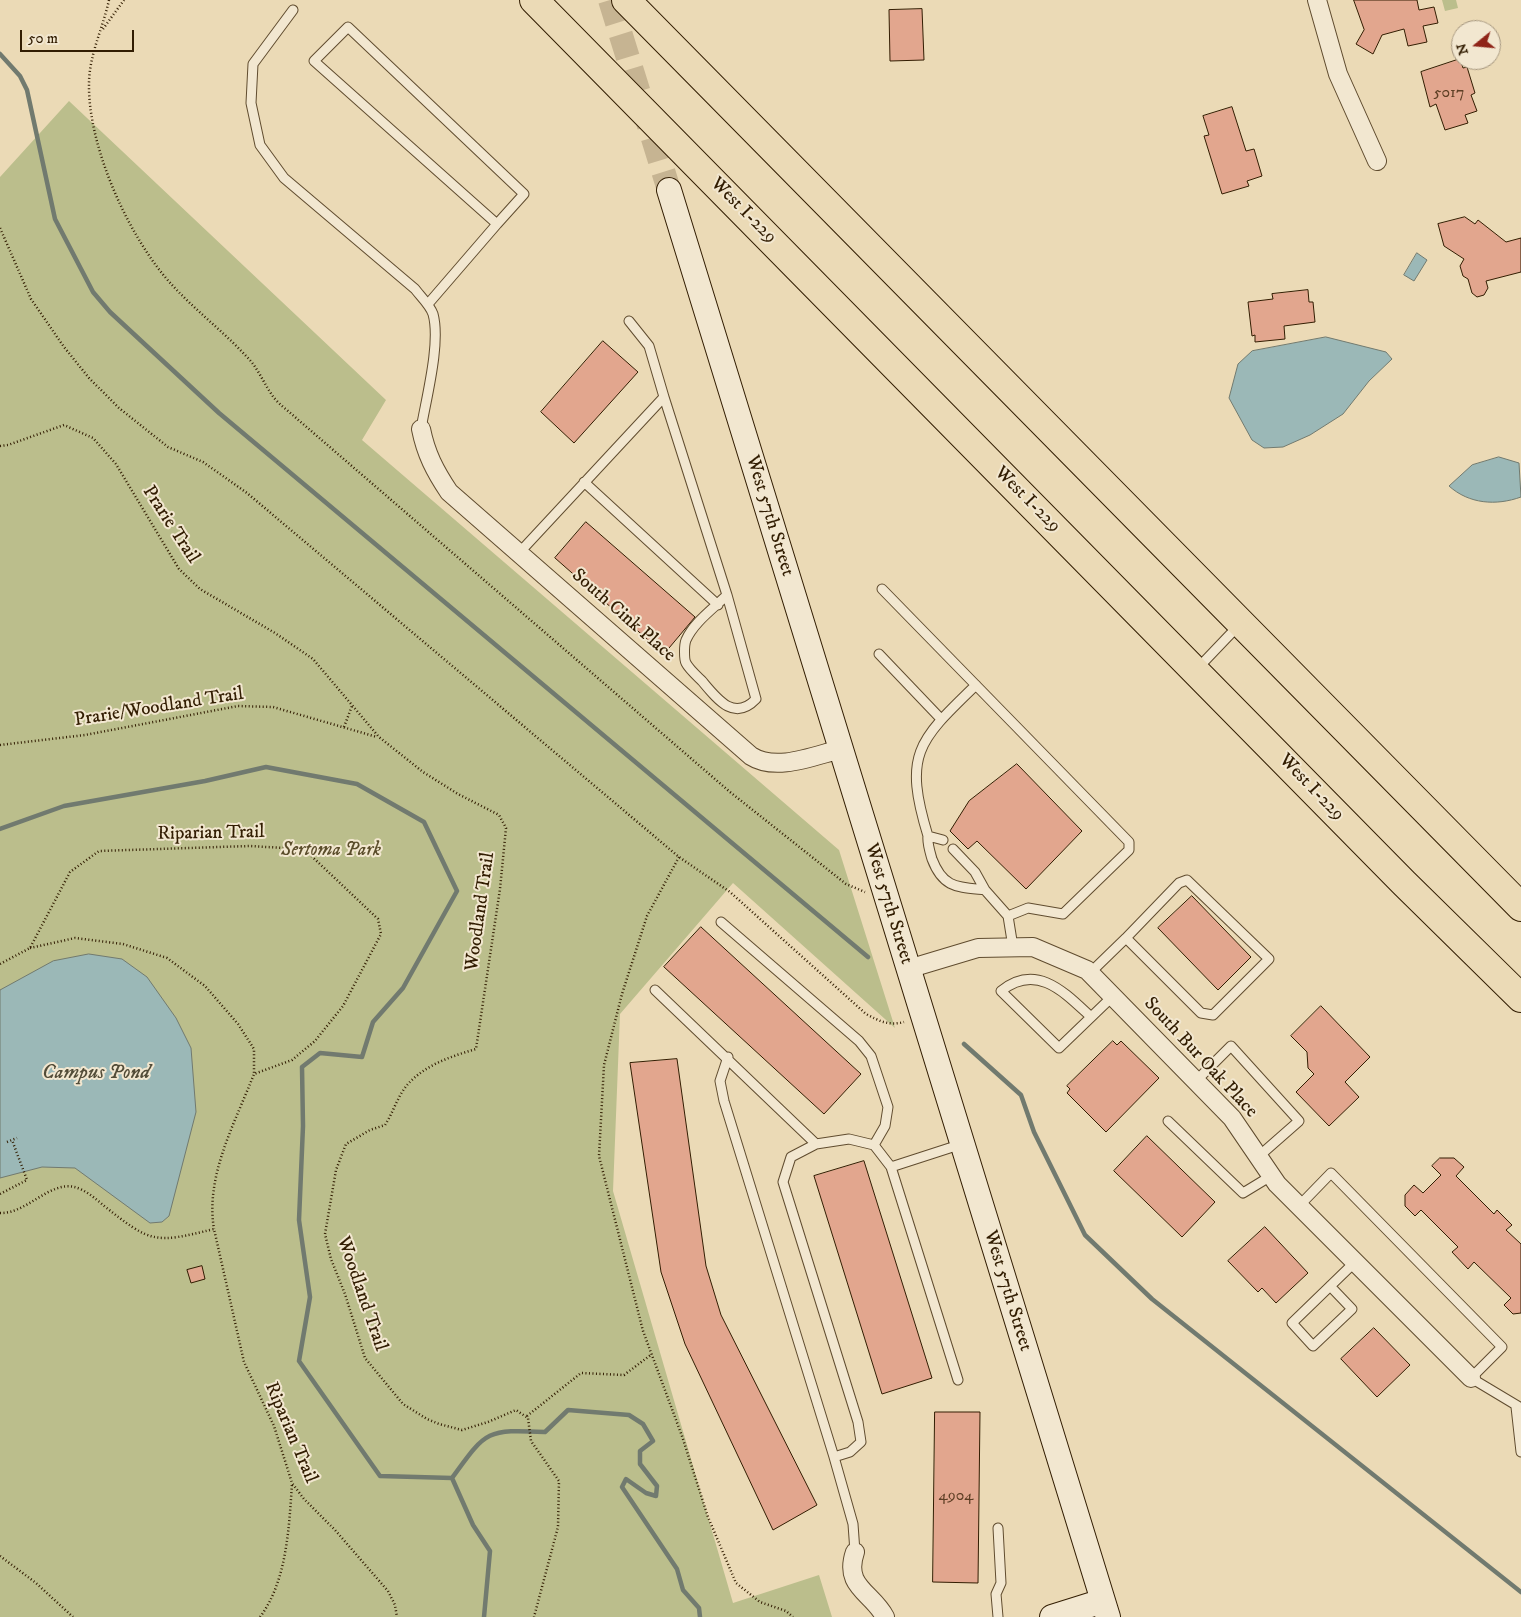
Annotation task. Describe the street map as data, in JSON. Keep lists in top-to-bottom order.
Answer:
{
  "streets": {
    "highway": ["West I-229"],
    "main road": ["West 57th Street"],
    "street": ["South Cink Place", "South Bur Oak Place"],
    "path": [
      "Prarie Trail",
      "Prarie/Woodland Trail",
      "Riparian Trail",
      "Woodland Trail"
    ]
  },
  "crossings": [
    ["West 57th Street", "South Cink Place"],
    ["West 57th Street", "South Bur Oak Place"],
    ["Prarie Trail", "Prarie/Woodland Trail"],
    ["Prarie Trail", "Woodland Trail"],
    ["Prarie/Woodland Trail", "Woodland Trail"]
  ],
  "water": ["Campus Pond"],
  "parks": ["Sertoma Park"],
  "house_numbers": ["5017", "4904"],
  "scale_bar": "50 m",
  "north": "left"
}
